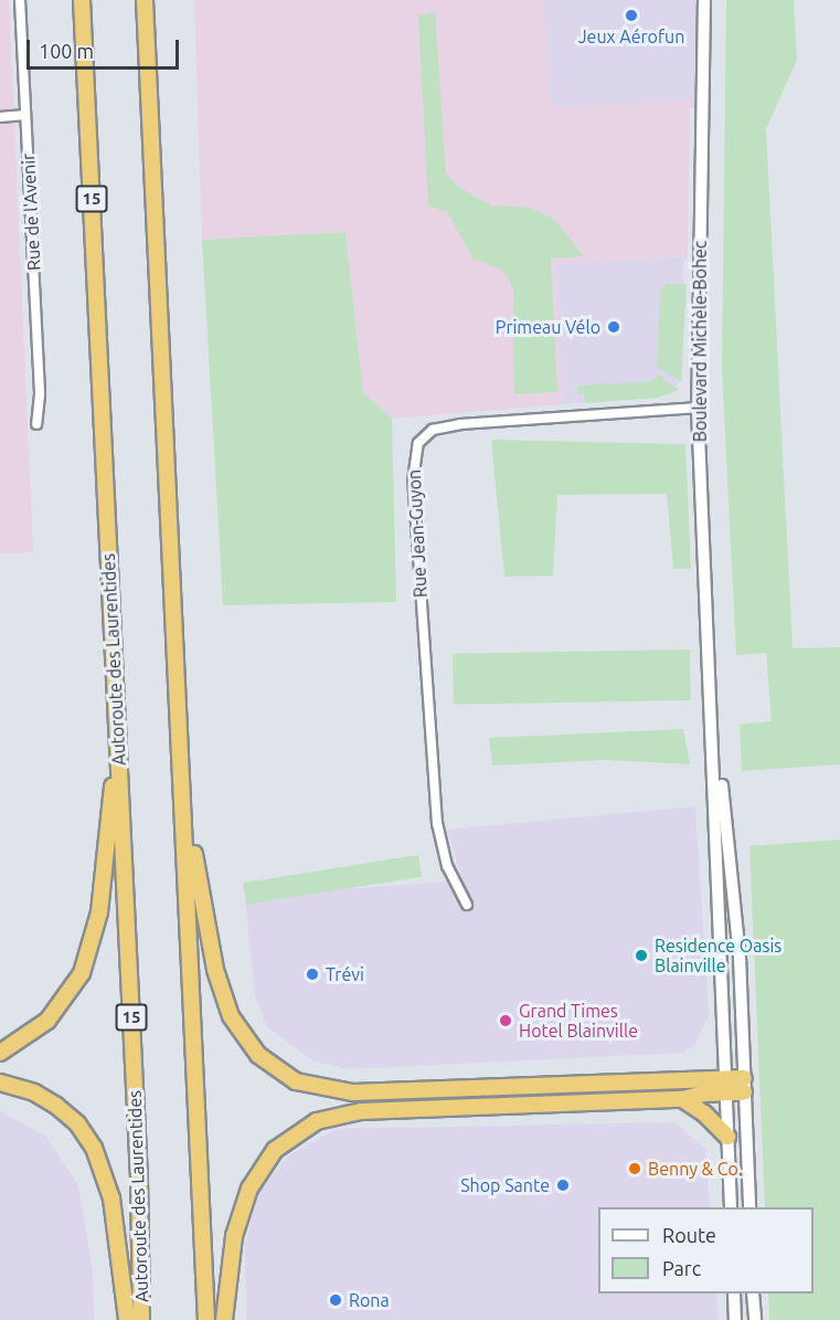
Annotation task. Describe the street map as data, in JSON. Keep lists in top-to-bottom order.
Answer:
{
  "streets": {
    "highway": ["15", "Autoroute des Laurentides"],
    "street": ["Rue de l'Avenir", "Boulevard Michèle-Bohec", "Rue Jean-Guyon"]
  },
  "crossings": [
    ["Boulevard Michèle-Bohec", "Rue Jean-Guyon"]
  ],
  "places": [
    "Jeux Aérofun",
    "Primeau Vélo",
    "Residence Oasis Blainville",
    "Trévi",
    "Grand Times Hotel Blainville",
    "Benny & Co.",
    "Shop Sante",
    "Rona"
  ],
  "legend": ["Route", "Parc"],
  "scale_bar": "100 m"
}
